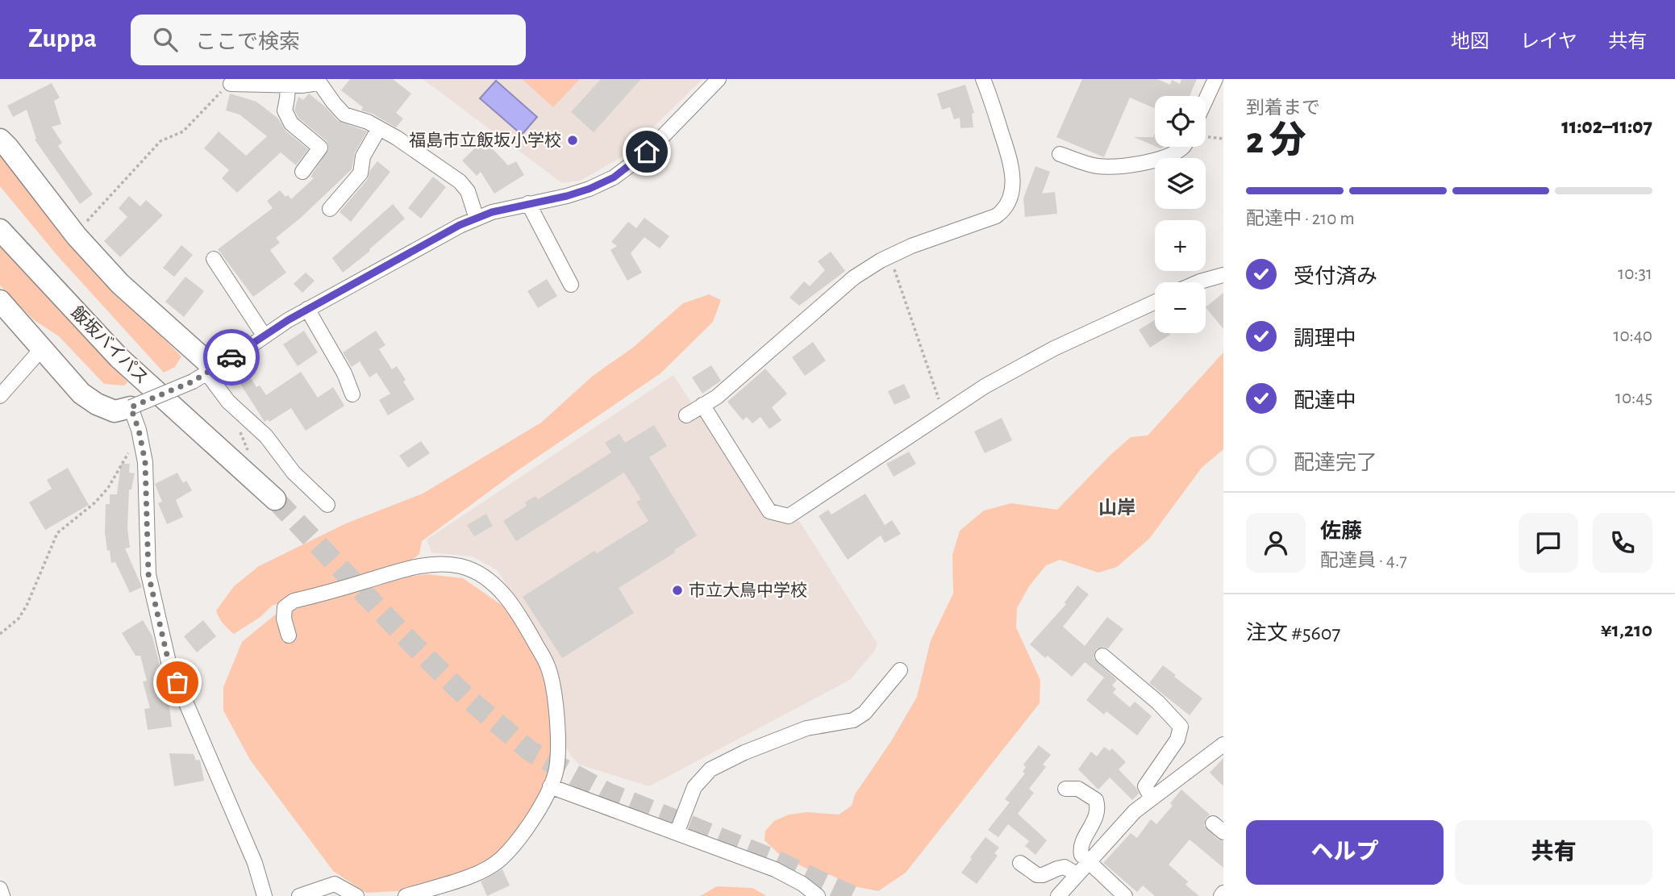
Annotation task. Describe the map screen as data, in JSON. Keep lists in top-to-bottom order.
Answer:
{
  "streets": {
    "highway": ["飯坂バイパス"]
  },
  "districts": ["山岸"],
  "places": ["福島市立飯坂小学校", "市立大鳥中学校"],
  "page": {
    "header": "Zuppa",
    "search": "ここで検索",
    "nav": ["地図", "レイヤ", "共有"],
    "heading": ["2 分", "到着まで", "11:02–11:07"],
    "panel": [
      "佐藤",
      "配達員 · 4.7",
      "注文 #5607",
      "¥1,210"
    ],
    "map_buttons": ["+", "−"],
    "bar": "配達中 · 210 m",
    "list": [
      ["受付済み", "10:31"],
      ["調理中", "10:40"],
      ["配達中", "10:45"],
      "配達完了"
    ],
    "buttons": ["ヘルプ", "共有"]
  }
}
